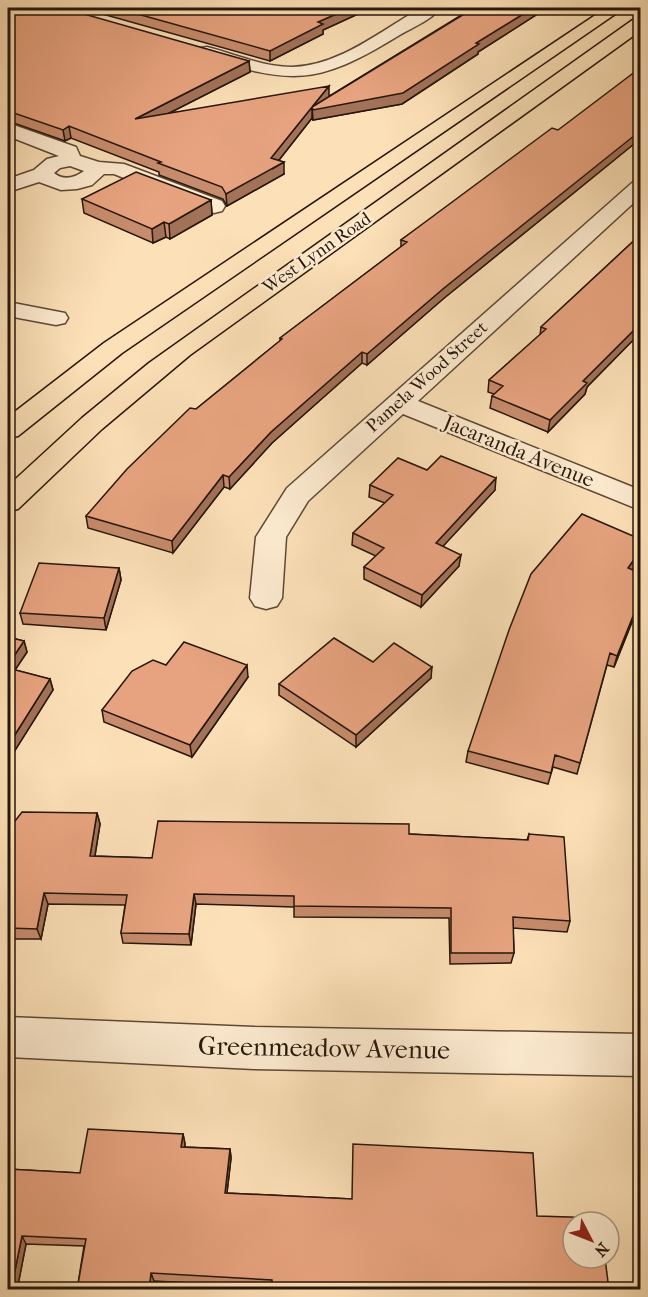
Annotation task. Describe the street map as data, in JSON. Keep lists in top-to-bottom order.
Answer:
{
  "streets": {
    "main road": ["West Lynn Road"],
    "street": ["Pamela Wood Street", "Jacaranda Avenue", "Greenmeadow Avenue"]
  },
  "crossings": [
    ["Pamela Wood Street", "Jacaranda Avenue"]
  ],
  "north": "bottom right"
}
